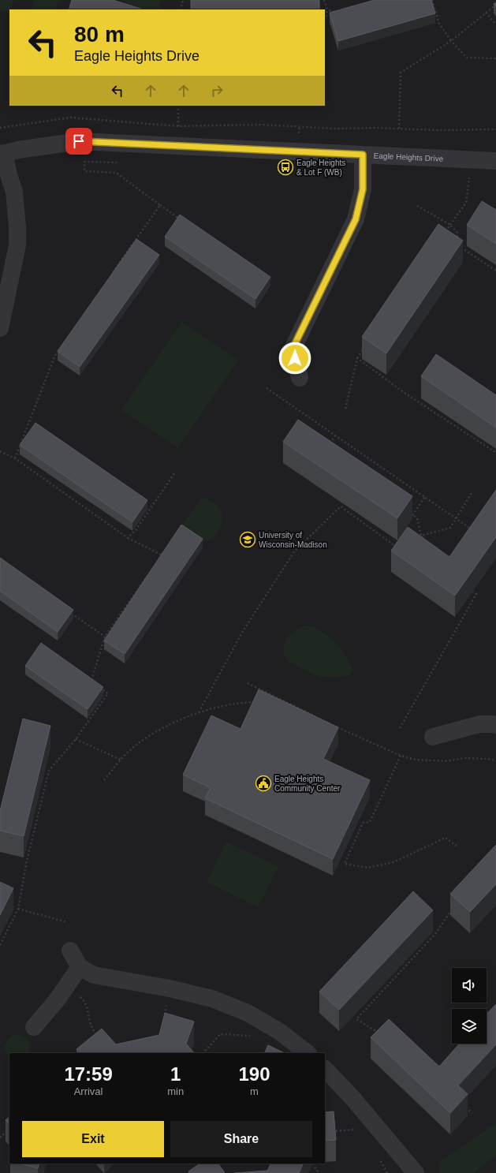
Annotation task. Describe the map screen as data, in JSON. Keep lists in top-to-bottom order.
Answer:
{
  "streets": {
    "street": ["Eagle Heights Drive"]
  },
  "places": {
    "bus stop": ["Eagle Heights & Lot F (WB)"],
    "school or university": ["University of Wisconsin-Madison"],
    "public building": ["Eagle Heights Community Center"]
  },
  "page": {
    "turn": ["80 m", "Eagle Heights Drive"],
    "eta": [
      "17:59",
      "Arrival",
      "1",
      "min",
      "190",
      "m"
    ],
    "buttons": ["Exit", "Share"]
  }
}
